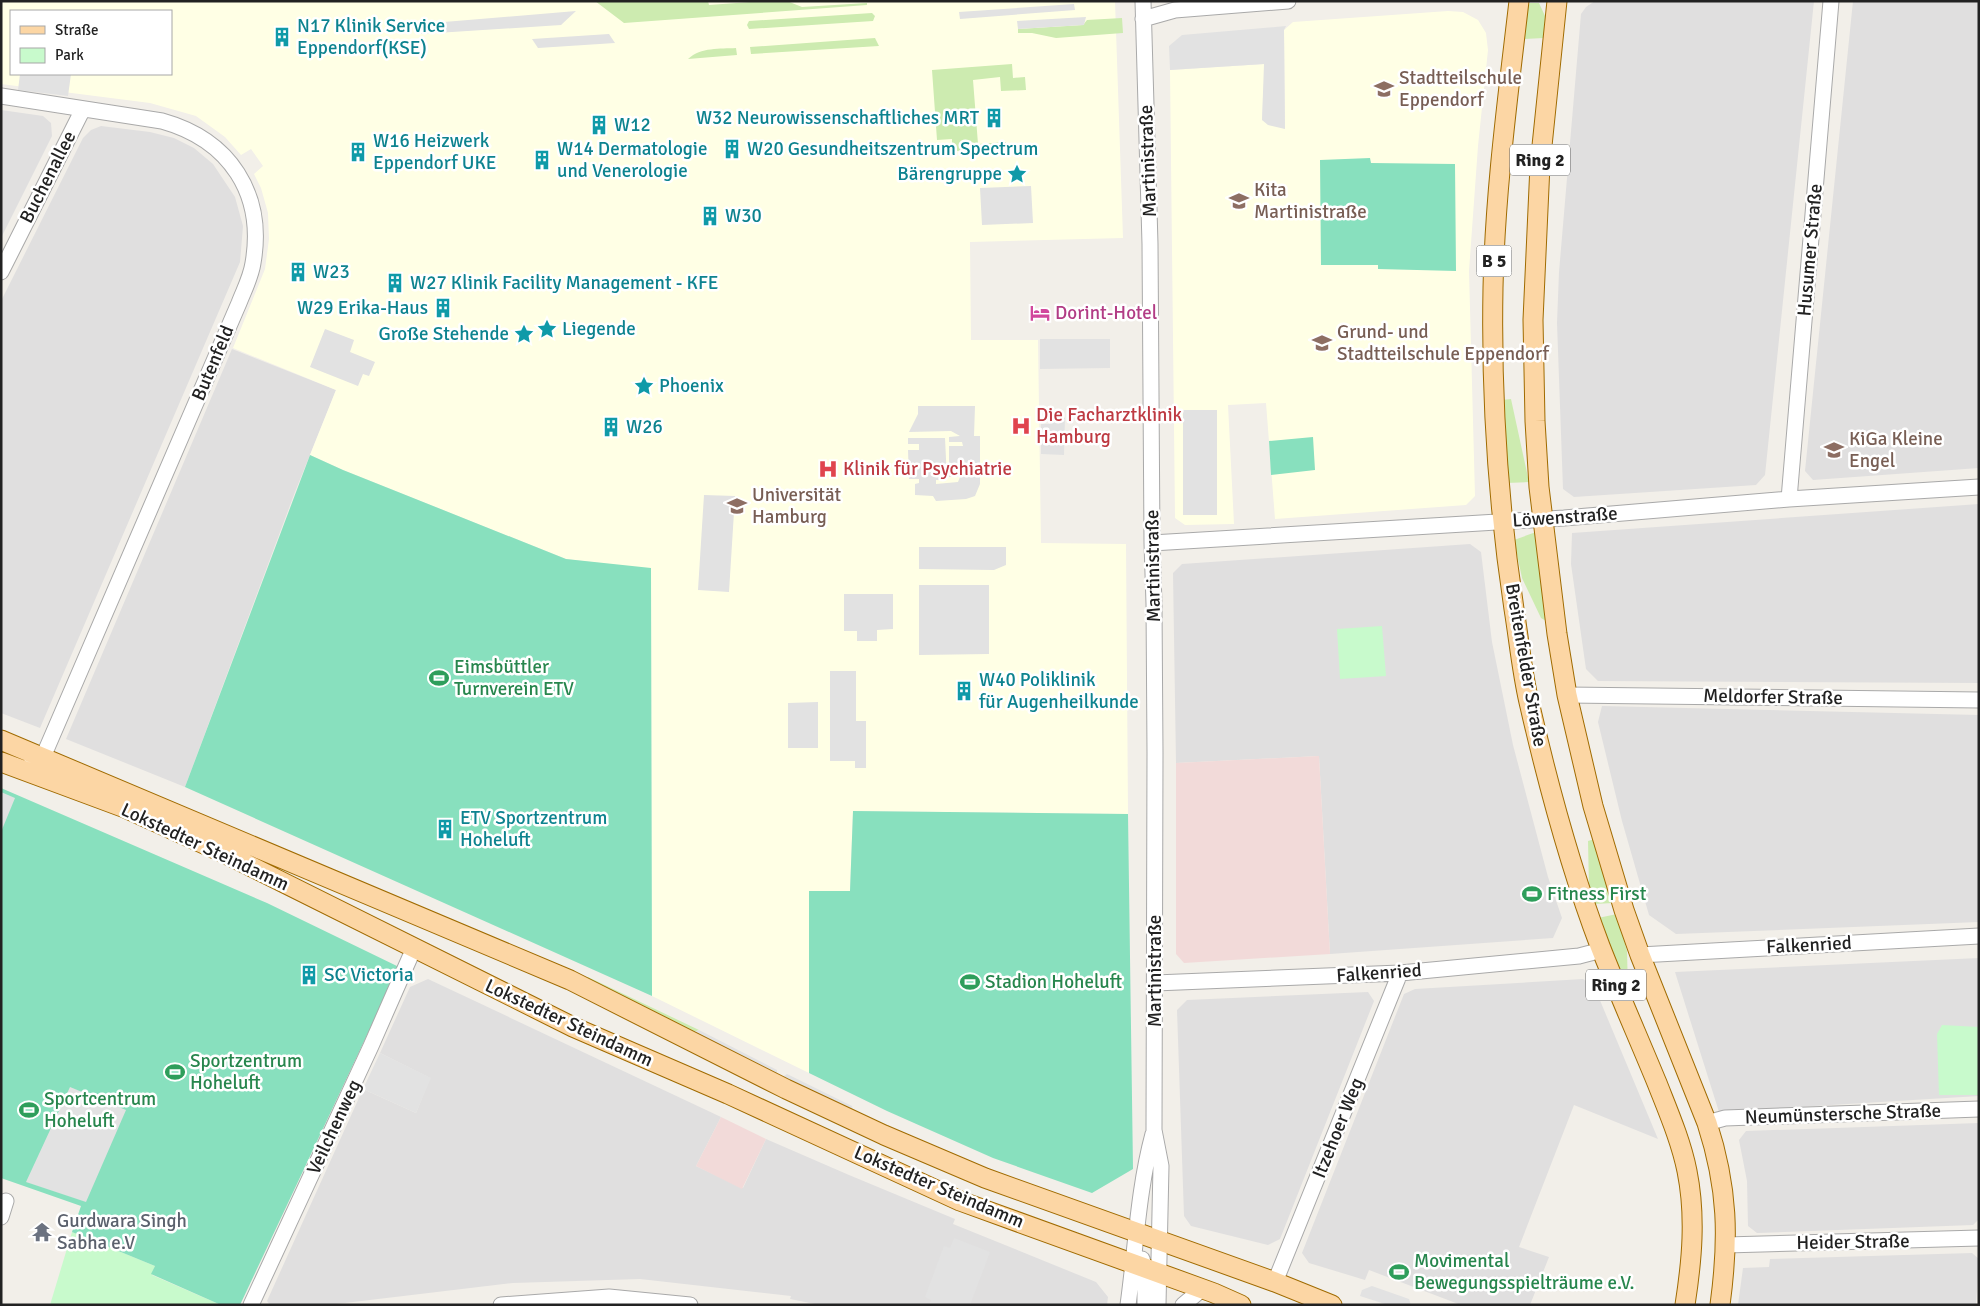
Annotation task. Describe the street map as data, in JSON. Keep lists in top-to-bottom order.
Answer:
{
  "streets": {
    "main road": [
      "Ring 2",
      "B 5",
      "Breitenfelder Straße",
      "Lokstedter Steindamm"
    ],
    "street": [
      "Martinistraße",
      "Buchenallee",
      "Husumer Straße",
      "Butenfeld",
      "Löwenstraße",
      "Meldorfer Straße",
      "Falkenried",
      "Neumünstersche Straße",
      "Veilchenweg",
      "Itzehoer Weg",
      "Heider Straße"
    ]
  },
  "crossings": [
    ["Martinistraße", "Löwenstraße"],
    ["Martinistraße", "Lokstedter Steindamm"],
    ["Martinistraße", "Falkenried"],
    ["Buchenallee", "Butenfeld"],
    ["Husumer Straße", "Löwenstraße"],
    ["Butenfeld", "Lokstedter Steindamm"],
    ["Löwenstraße", "Breitenfelder Straße"],
    ["Breitenfelder Straße", "Meldorfer Straße"],
    ["Breitenfelder Straße", "Falkenried"],
    ["Breitenfelder Straße", "Neumünstersche Straße"],
    ["Breitenfelder Straße", "Heider Straße"],
    ["Lokstedter Steindamm", "Veilchenweg"],
    ["Falkenried", "Itzehoer Weg"]
  ],
  "places": {
    "building": [
      "N17 Klinik Service Eppendorf(KSE)",
      "W32 Neurowissenschaftliches MRT",
      "W12",
      "W20 Gesundheitszentrum Spectrum",
      "W16 Heizwerk Eppendorf UKE",
      "W14 Dermatologie und Venerologie",
      "W30",
      "W23",
      "W27 Klinik Facility Management - KFE",
      "W29 Erika-Haus",
      "W26",
      "W40 Poliklinik für Augenheilkunde",
      "ETV Sportzentrum Hoheluft",
      "SC Victoria"
    ],
    "school or university": [
      "Stadtteilschule Eppendorf",
      "Kita Martinistraße",
      "Grund- und Stadtteilschule Eppendorf",
      "KiGa Kleine Engel",
      "Universität Hamburg"
    ],
    "place": [
      "Bärengruppe",
      "Liegende",
      "Große Stehende",
      "Phoenix"
    ],
    "hotel": ["Dorint-Hotel"],
    "hospital": ["Die Facharztklinik Hamburg", "Klinik für Psychiatrie"],
    "sports": [
      "Eimsbüttler Turnverein ETV",
      "Fitness First",
      "Stadion Hoheluft",
      "Sportzentrum Hoheluft",
      "Sportcentrum Hoheluft",
      "Movimental Bewegungsspielträume e.V."
    ],
    "temple": ["Gurdwara Singh Sabha e.V"]
  },
  "legend": ["Straße", "Park"]
}
